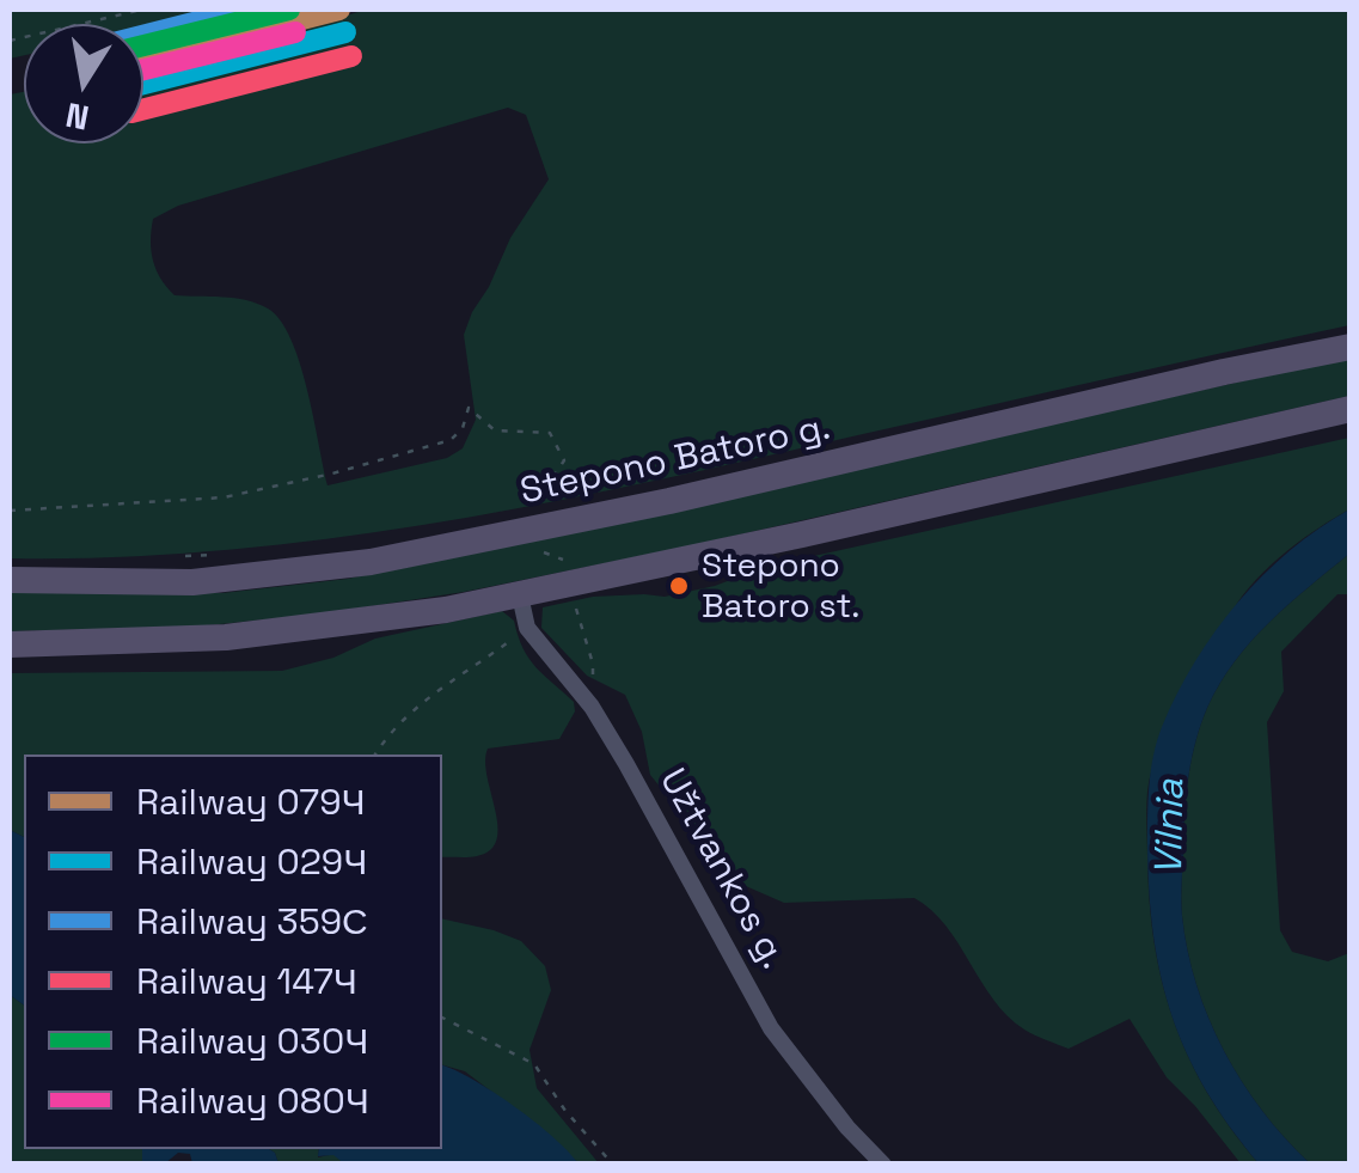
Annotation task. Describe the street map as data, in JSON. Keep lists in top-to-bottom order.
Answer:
{
  "streets": {
    "main road": ["Stepono Batoro g."],
    "street": ["Užtvankos g."]
  },
  "water": ["Vilnia"],
  "places": ["Stepono Batoro st."],
  "lines": [
    "rail line 079Ч",
    "rail line 359С",
    "rail line 030Ч",
    "rail line 029Ч",
    "rail line 080Ч",
    "rail line 147Ч"
  ],
  "legend": [
    "Railway 079Ч",
    "Railway 029Ч",
    "Railway 359С",
    "Railway 147Ч",
    "Railway 030Ч",
    "Railway 080Ч"
  ],
  "north": "bottom"
}
